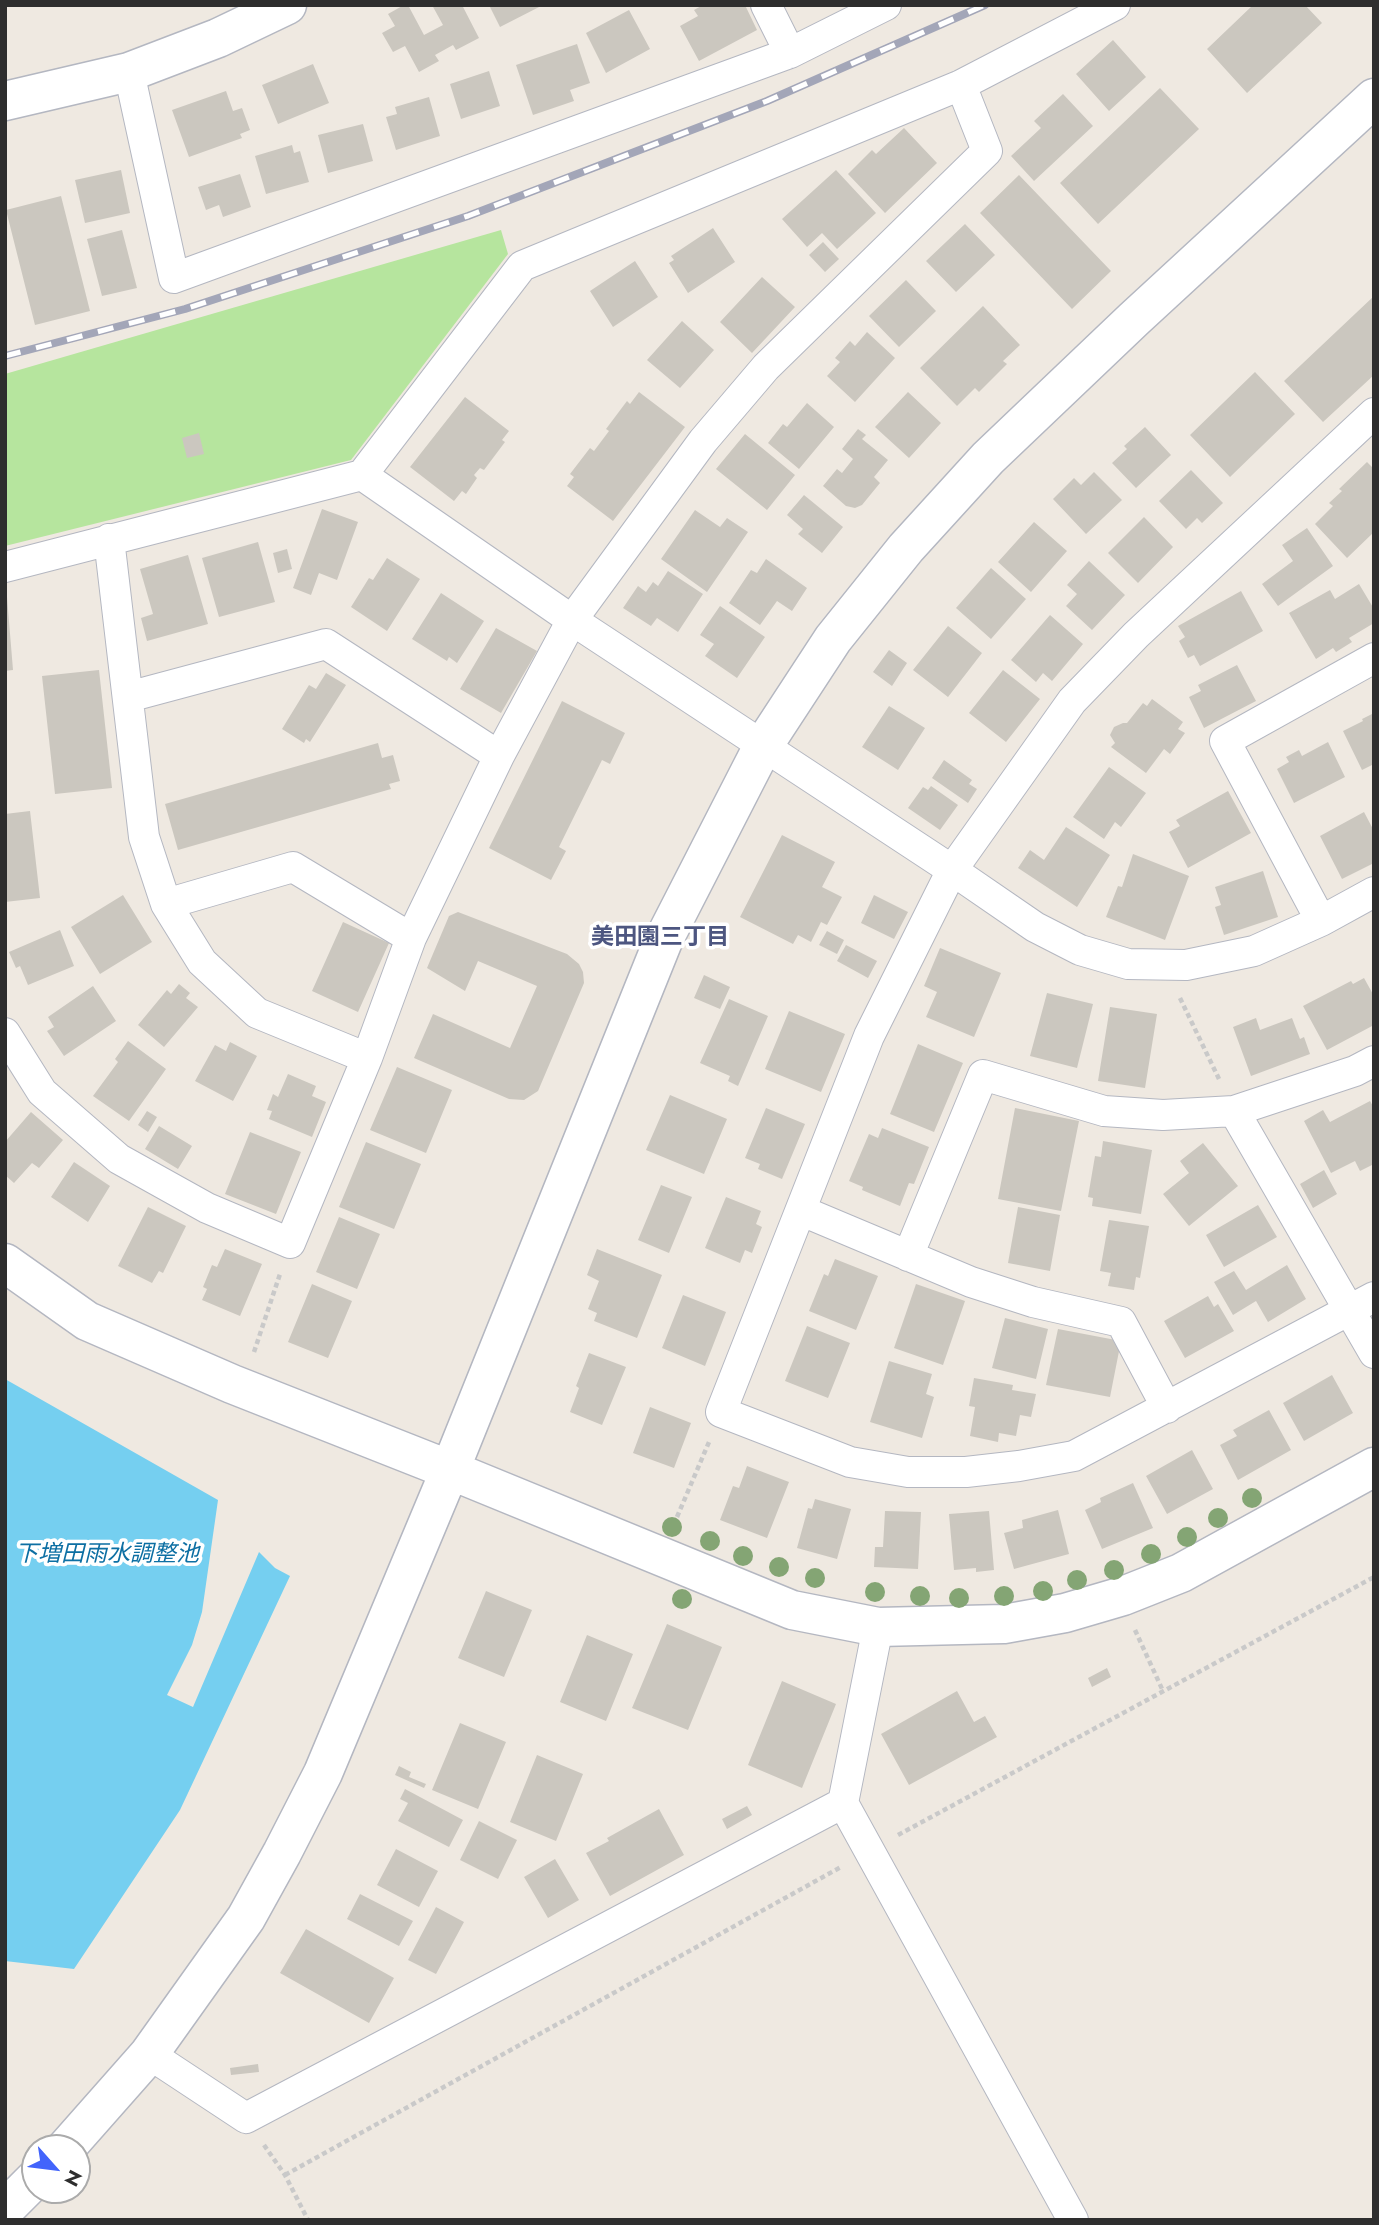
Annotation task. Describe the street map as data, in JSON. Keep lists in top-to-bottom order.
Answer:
{
  "districts": ["美田園三丁目"],
  "water": ["下増田雨水調整池"],
  "north": "bottom right"
}
